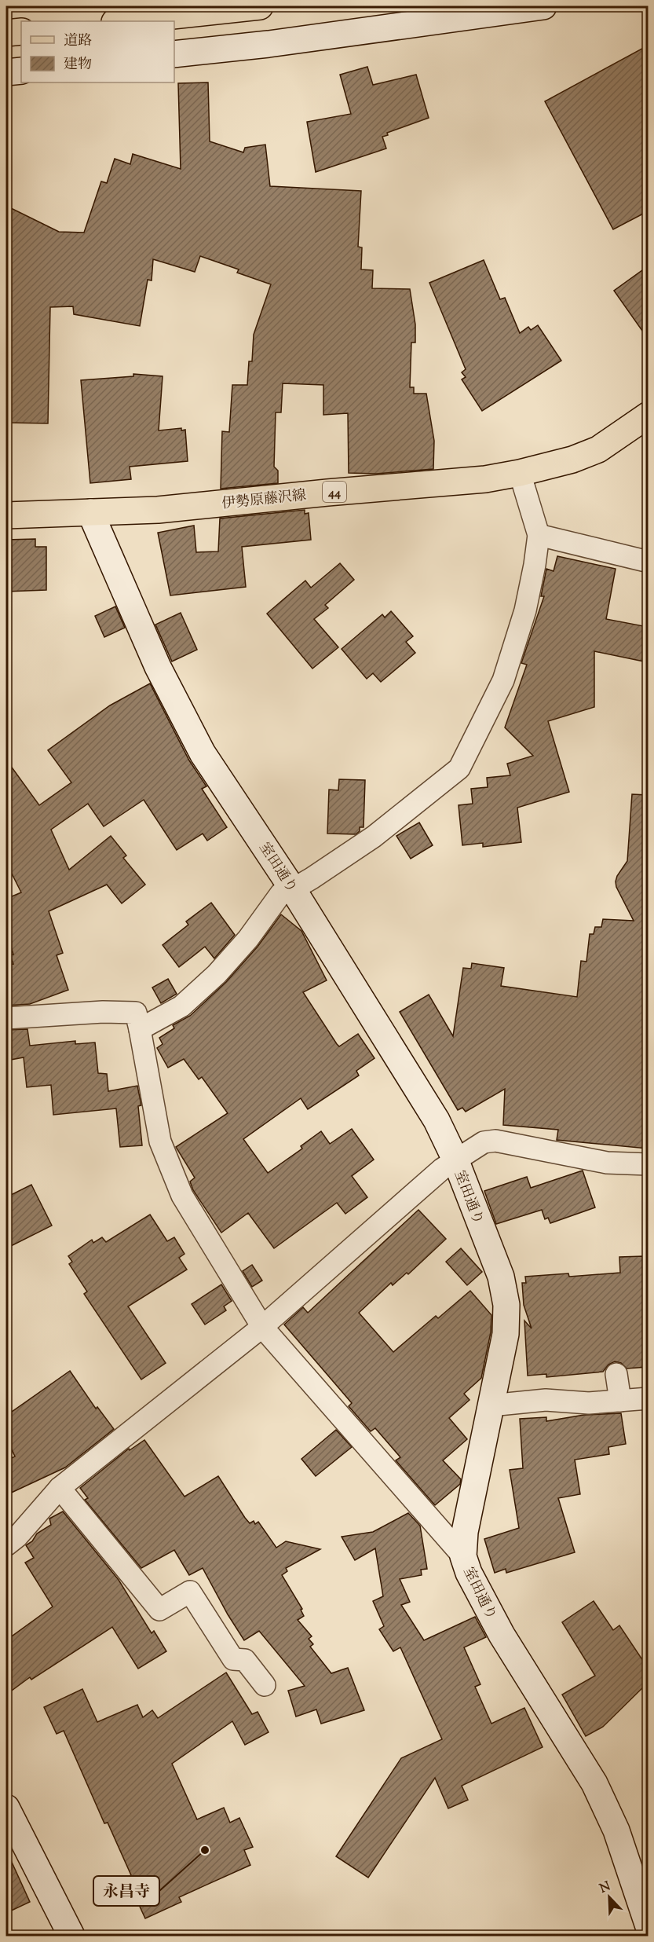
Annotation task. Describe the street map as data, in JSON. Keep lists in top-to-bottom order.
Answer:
{
  "streets": {
    "main road": ["44", "伊勢原藤沢線"],
    "street": ["室田通り"]
  },
  "crossings": [
    ["伊勢原藤沢線", "室田通り"]
  ],
  "places": ["永昌寺"],
  "legend": ["道路", "建物"],
  "north": "top left"
}
